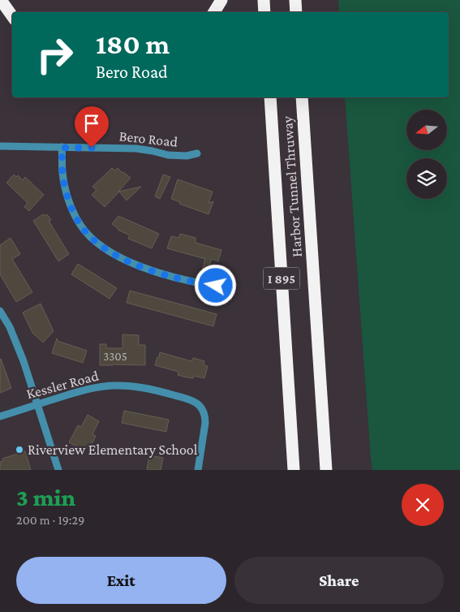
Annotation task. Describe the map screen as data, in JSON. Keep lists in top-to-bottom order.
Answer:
{
  "streets": {
    "highway": ["Harbor Tunnel Thruway", "I 895"],
    "street": ["Bero Road", "Kessler Road"]
  },
  "places": ["Riverview Elementary School"],
  "house_numbers": ["3305"],
  "north": "left",
  "page": {
    "turn": ["180 m", "Bero Road"],
    "heading": ["3 min", "200 m · 19:29"],
    "buttons": ["Exit", "Share"]
  }
}
